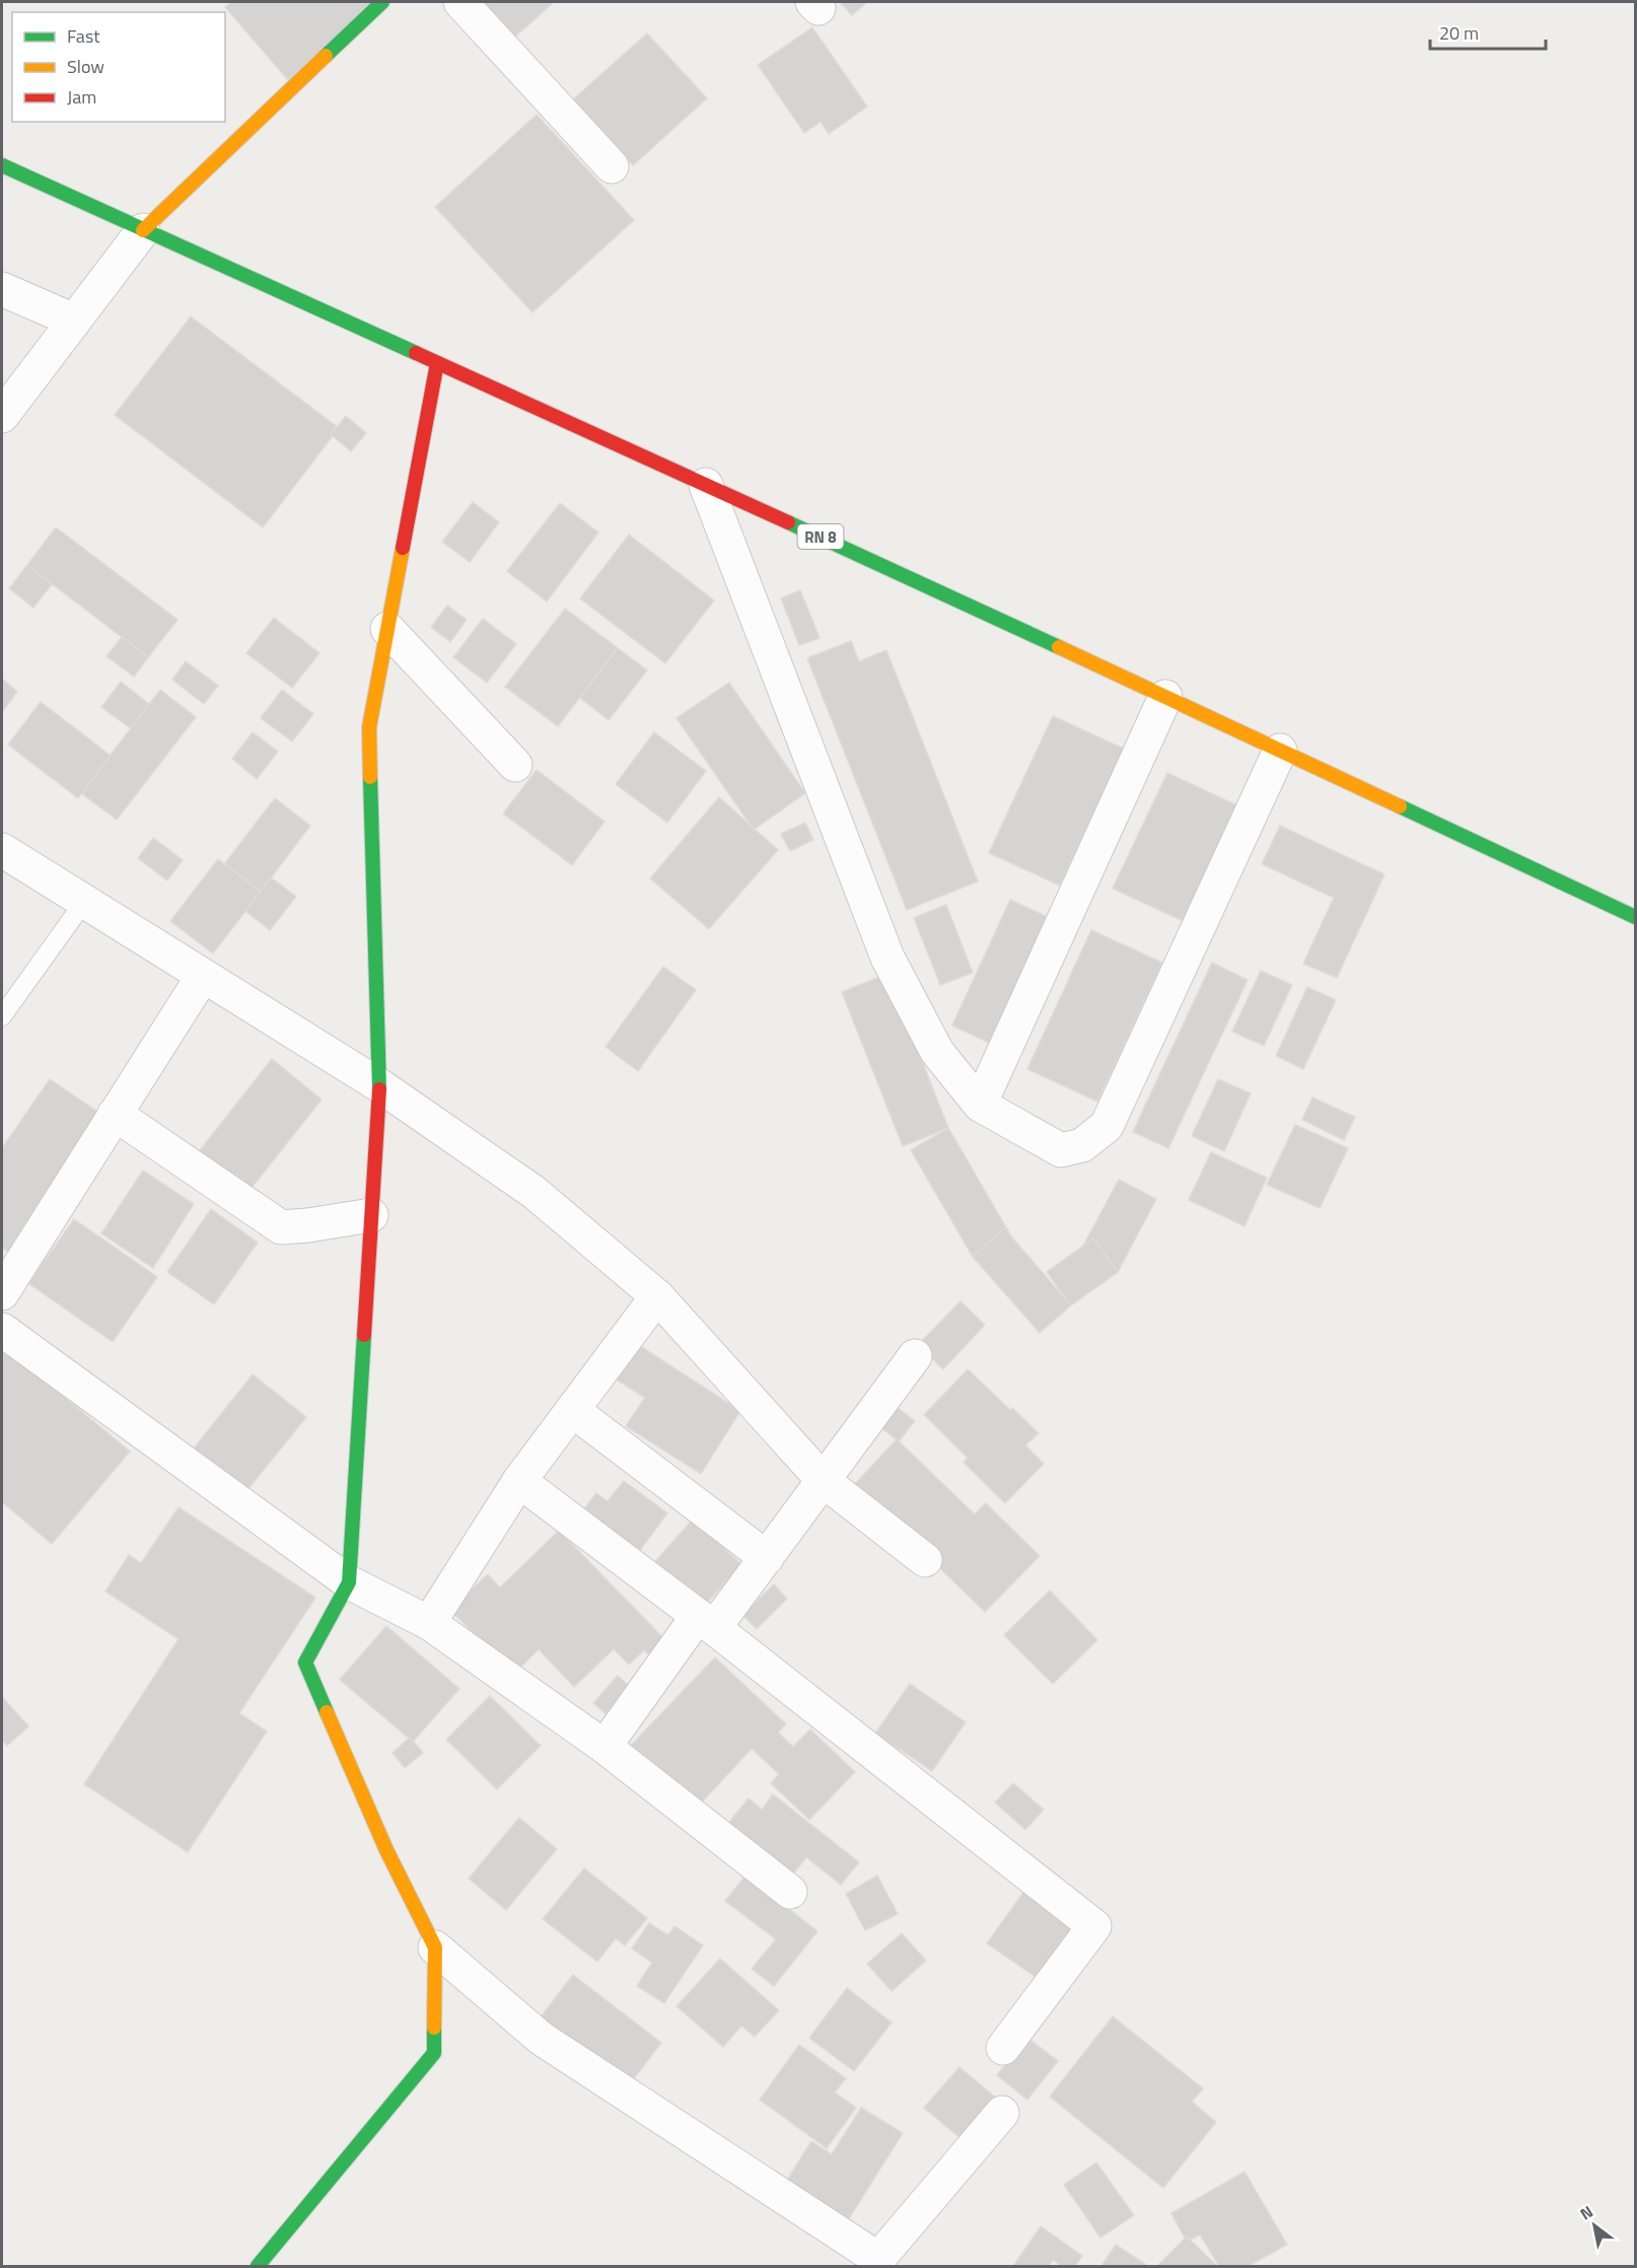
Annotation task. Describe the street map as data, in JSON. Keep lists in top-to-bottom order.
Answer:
{
  "streets": {
    "main road": ["RN 8"]
  },
  "legend": ["Fast", "Slow", "Jam"],
  "scale_bar": "20 m",
  "north": "top left"
}
